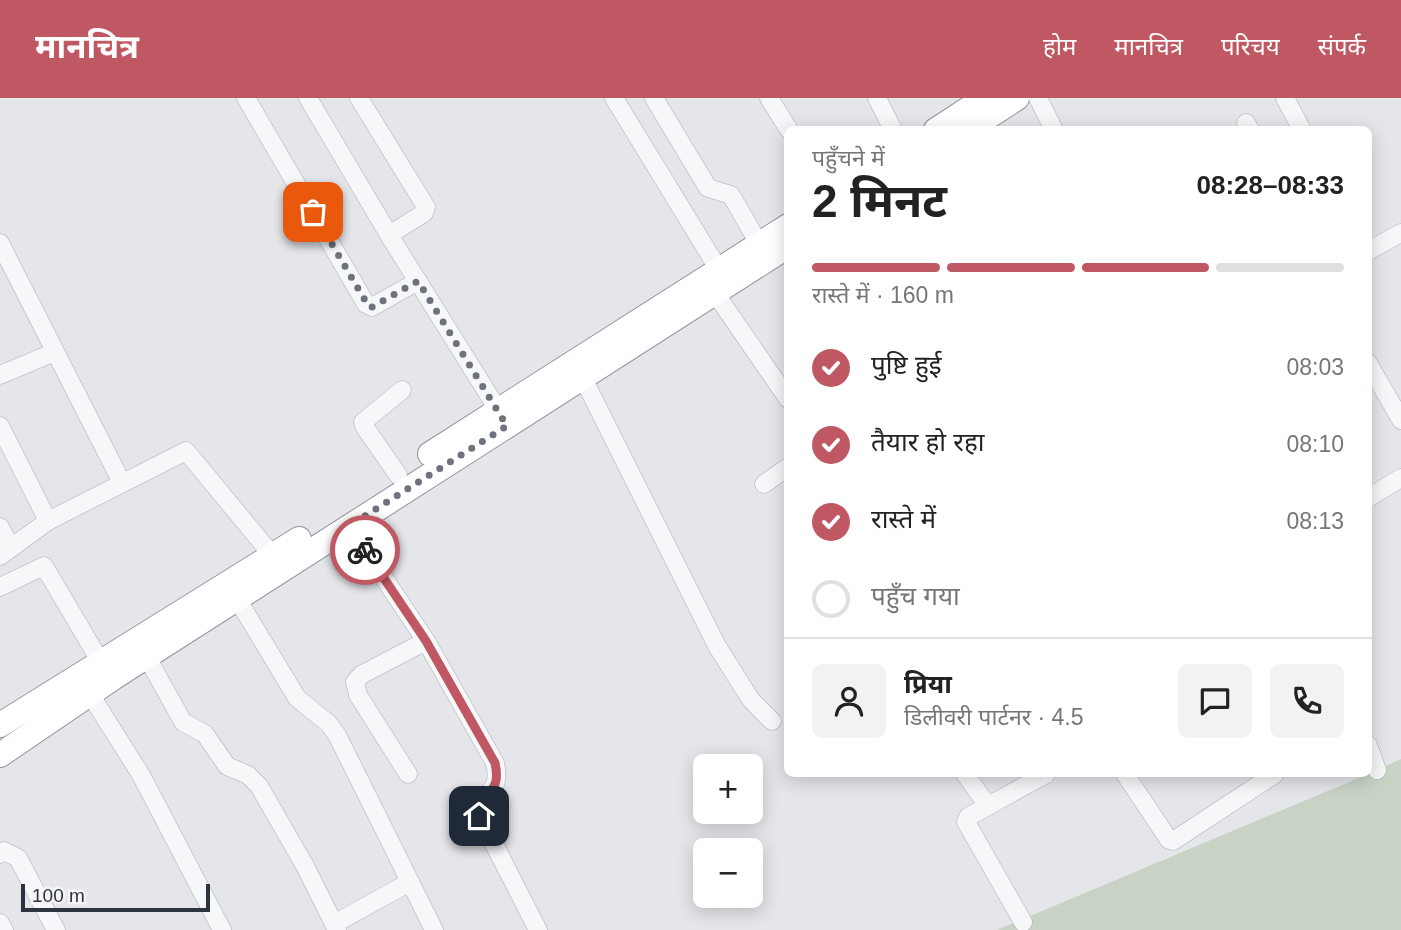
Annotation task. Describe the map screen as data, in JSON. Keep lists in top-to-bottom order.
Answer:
{
  "scale_bar": "100 m",
  "page": {
    "header": "मानचित्र",
    "nav": [
      "होम",
      "मानचित्र",
      "परिचय",
      "संपर्क"
    ],
    "heading": ["2 मिनट", "पहुँचने में", "08:28–08:33"],
    "panel": ["प्रिया", "डिलीवरी पार्टनर · 4.5"],
    "bar": "रास्ते में · 160 m",
    "list": [
      ["पुष्टि हुई", "08:03"],
      ["तैयार हो रहा", "08:10"],
      ["रास्ते में", "08:13"],
      "पहुँच गया"
    ],
    "map_buttons": ["+", "−"],
    "scale": "100 m"
  }
}
